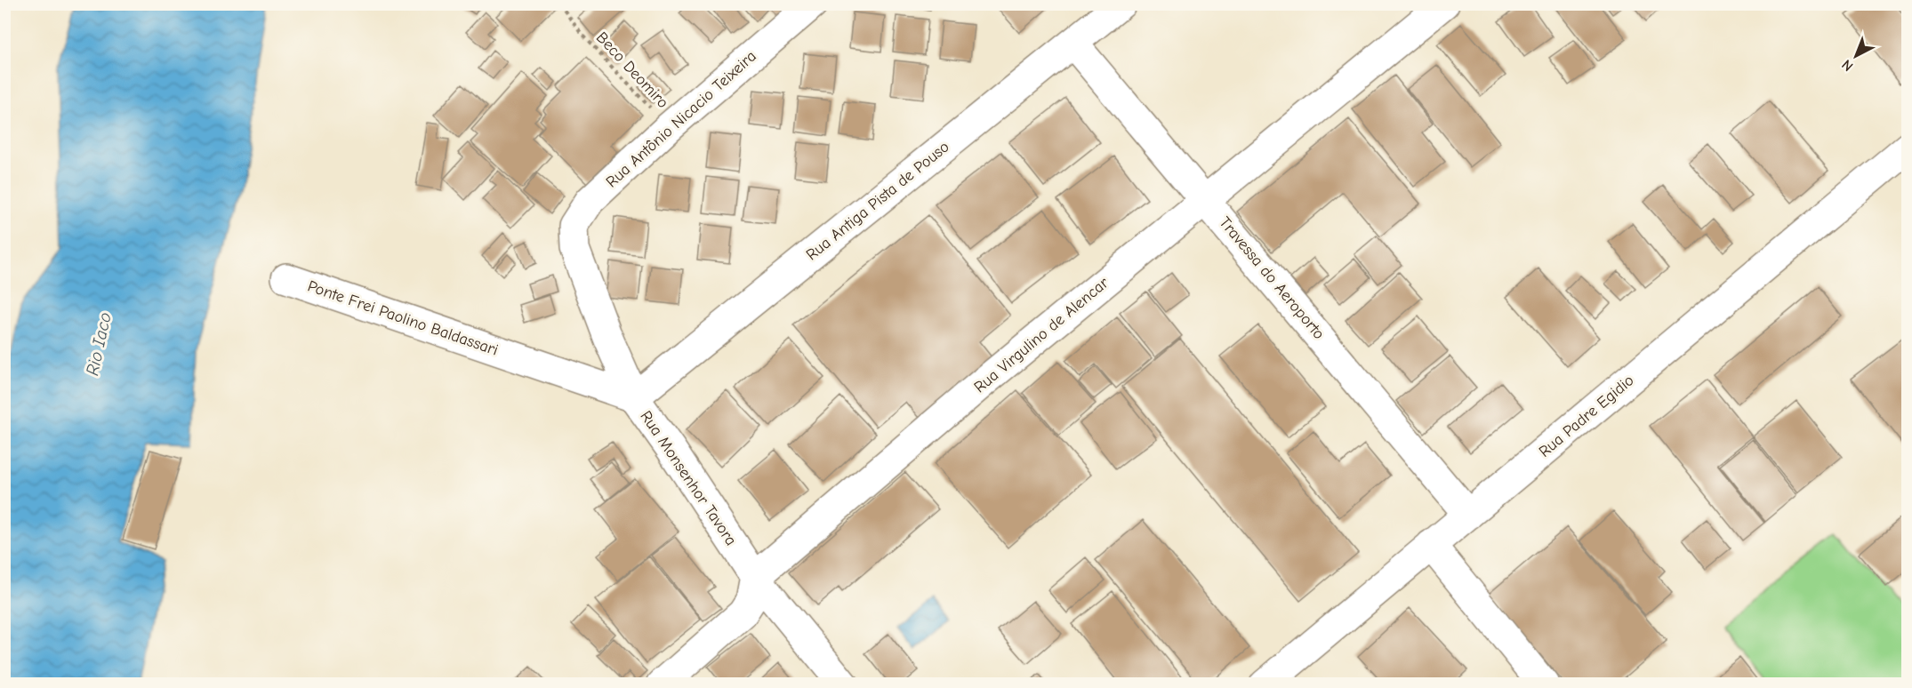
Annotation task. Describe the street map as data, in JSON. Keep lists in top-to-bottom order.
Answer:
{
  "streets": {
    "street": [
      "Rua Antônio Nicacio Teixeira",
      "Rua Antiga Pista de Pouso",
      "Travessa do Aeroporto",
      "Ponte Frei Paolino Baldassari",
      "Rua Virgulino de Alencar",
      "Rua Padre Egidio",
      "Rua Monsenhor Tavora"
    ],
    "path": ["Beco Deomiro"]
  },
  "crossings": [
    ["Beco Deomiro", "Rua Antônio Nicacio Teixeira"],
    ["Rua Antônio Nicacio Teixeira", "Rua Monsenhor Tavora"],
    ["Rua Antiga Pista de Pouso", "Travessa do Aeroporto"],
    ["Rua Antiga Pista de Pouso", "Ponte Frei Paolino Baldassari"],
    ["Rua Antiga Pista de Pouso", "Rua Monsenhor Tavora"],
    ["Travessa do Aeroporto", "Rua Virgulino de Alencar"],
    ["Travessa do Aeroporto", "Rua Padre Egidio"],
    ["Ponte Frei Paolino Baldassari", "Rua Monsenhor Tavora"],
    ["Rua Virgulino de Alencar", "Rua Monsenhor Tavora"]
  ],
  "water": ["Rio Iaco"],
  "north": "bottom left"
}
